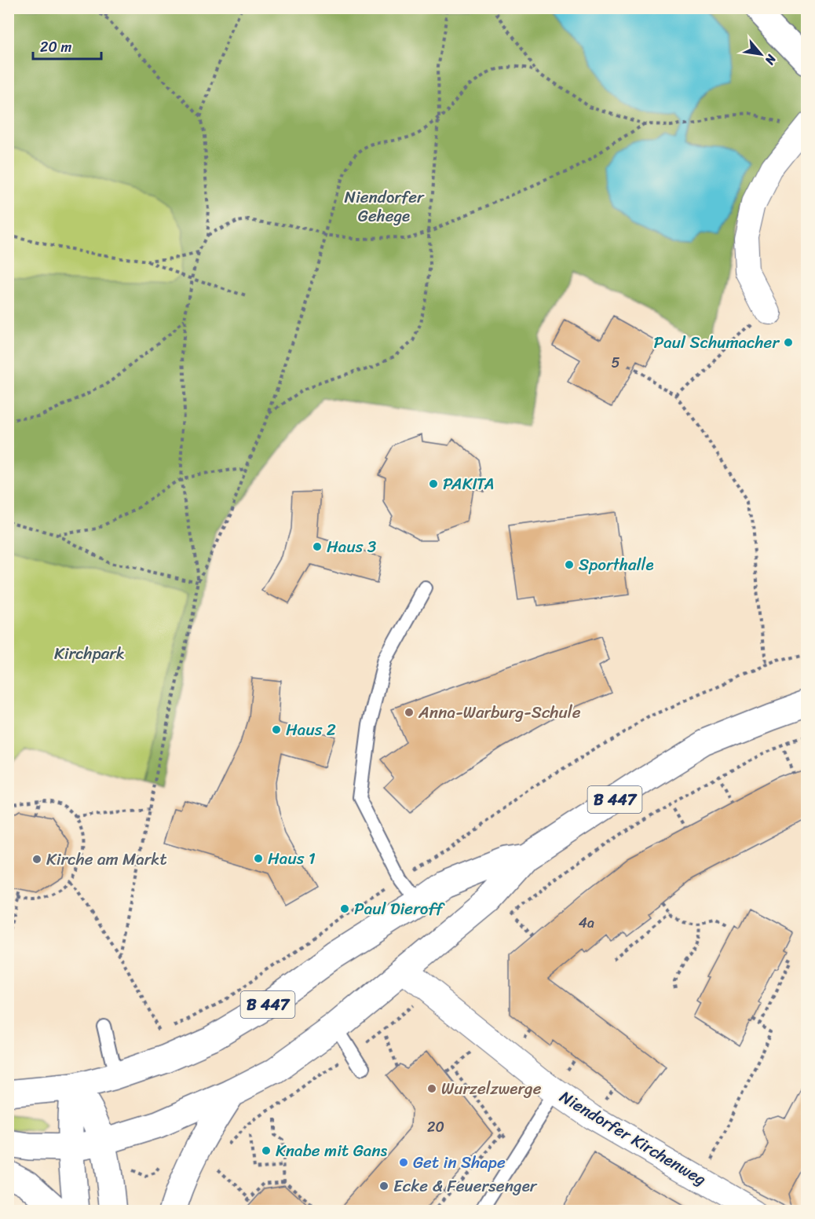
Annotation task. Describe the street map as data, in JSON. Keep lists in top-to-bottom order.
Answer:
{
  "streets": {
    "main road": ["B 447"],
    "street": ["Niendorfer Kirchenweg"]
  },
  "crossings": [
    ["B 447", "Niendorfer Kirchenweg"]
  ],
  "parks": ["Niendorfer Gehege", "Kirchpark"],
  "places": [
    "Paul Schumacher",
    "PAKITA",
    "Haus 3",
    "Sporthalle",
    "Anna-Warburg-Schule",
    "Haus 2",
    "Haus 1",
    "Kirche am Markt",
    "Paul Dieroff",
    "Wurzelzwerge",
    "Knabe mit Gans",
    "Get in Shape",
    "Ecke & Feuersenger"
  ],
  "house_numbers": ["5", "4a", "20"],
  "scale_bar": "20 m",
  "north": "bottom right"
}
